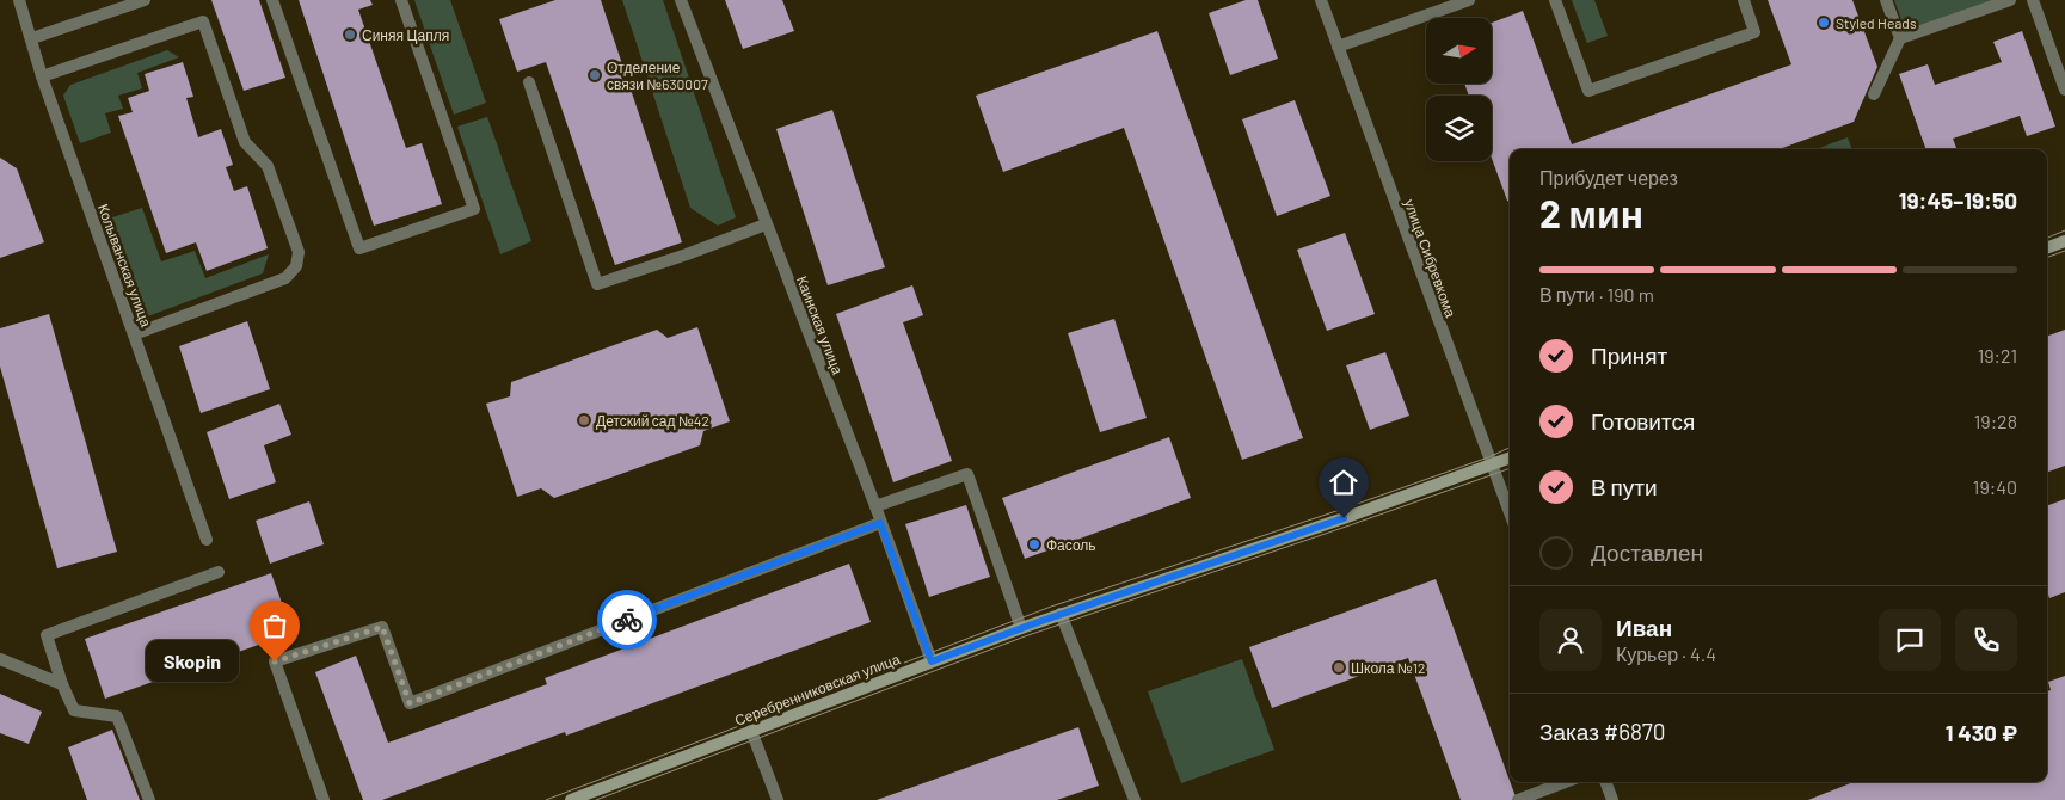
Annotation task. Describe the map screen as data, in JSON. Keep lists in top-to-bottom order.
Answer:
{
  "streets": {
    "street": [
      "улица Сибревкома",
      "Колыванская улица",
      "Каинская улица",
      "Серебренниковская улица"
    ]
  },
  "crossings": [
    ["улица Сибревкома", "Серебренниковская улица"],
    ["Каинская улица", "Серебренниковская улица"]
  ],
  "places": [
    "Styled Heads",
    "Синяя Цапля",
    "Отделение связи №630007",
    "Детский сад №42",
    "Фасоль",
    "Skopin",
    "Школа №12"
  ],
  "north": "right",
  "page": {
    "heading": ["2 мин", "Прибудет через", "19:45–19:50"],
    "panel": [
      "Иван",
      "Курьер · 4.4",
      "Заказ #6870",
      "1 430 ₽"
    ],
    "bar": "В пути · 190 m",
    "list": [
      ["Принят", "19:21"],
      ["Готовится", "19:28"],
      ["В пути", "19:40"],
      "Доставлен"
    ],
    "bubble": "Skopin"
  }
}
